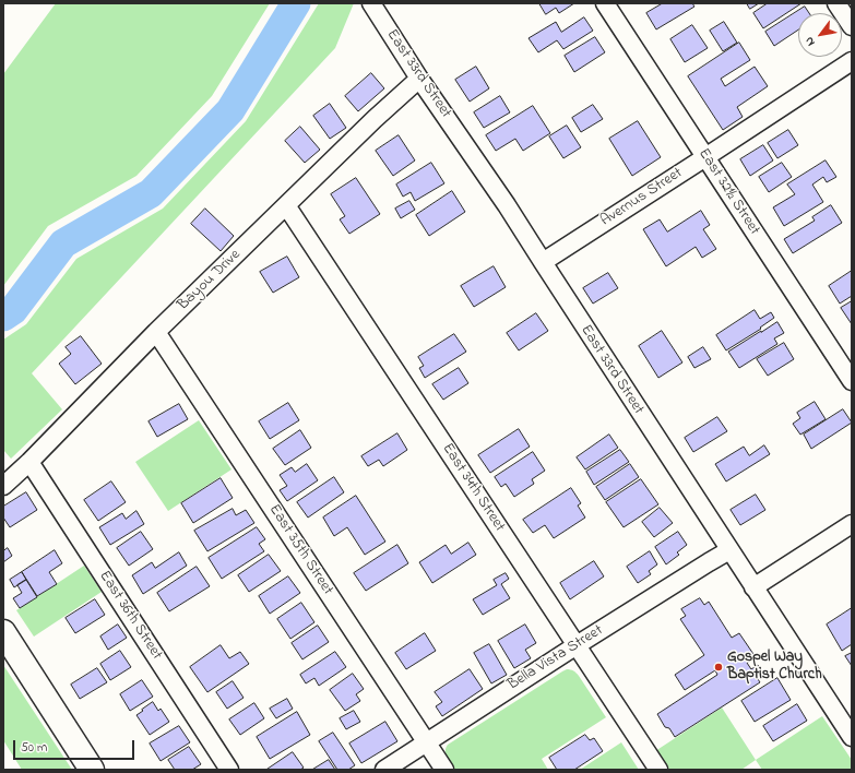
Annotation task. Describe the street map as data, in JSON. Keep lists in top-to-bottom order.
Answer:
{
  "streets": {
    "street": [
      "East 33rd Street",
      "East 32½ Street",
      "Avernus Street",
      "Bayou Drive",
      "East 34th Street",
      "East 35th Street",
      "East 36th Street",
      "Bella Vista Street"
    ]
  },
  "crossings": [
    ["East 33rd Street", "Avernus Street"],
    ["East 33rd Street", "Bayou Drive"],
    ["East 33rd Street", "Bella Vista Street"],
    ["East 32½ Street", "Avernus Street"],
    ["Bayou Drive", "East 34th Street"],
    ["Bayou Drive", "East 35th Street"],
    ["Bayou Drive", "East 36th Street"],
    ["East 34th Street", "Bella Vista Street"],
    ["East 35th Street", "Bella Vista Street"]
  ],
  "places": ["Gospel Way Baptist Church"],
  "scale_bar": "50 m",
  "north": "bottom left"
}
